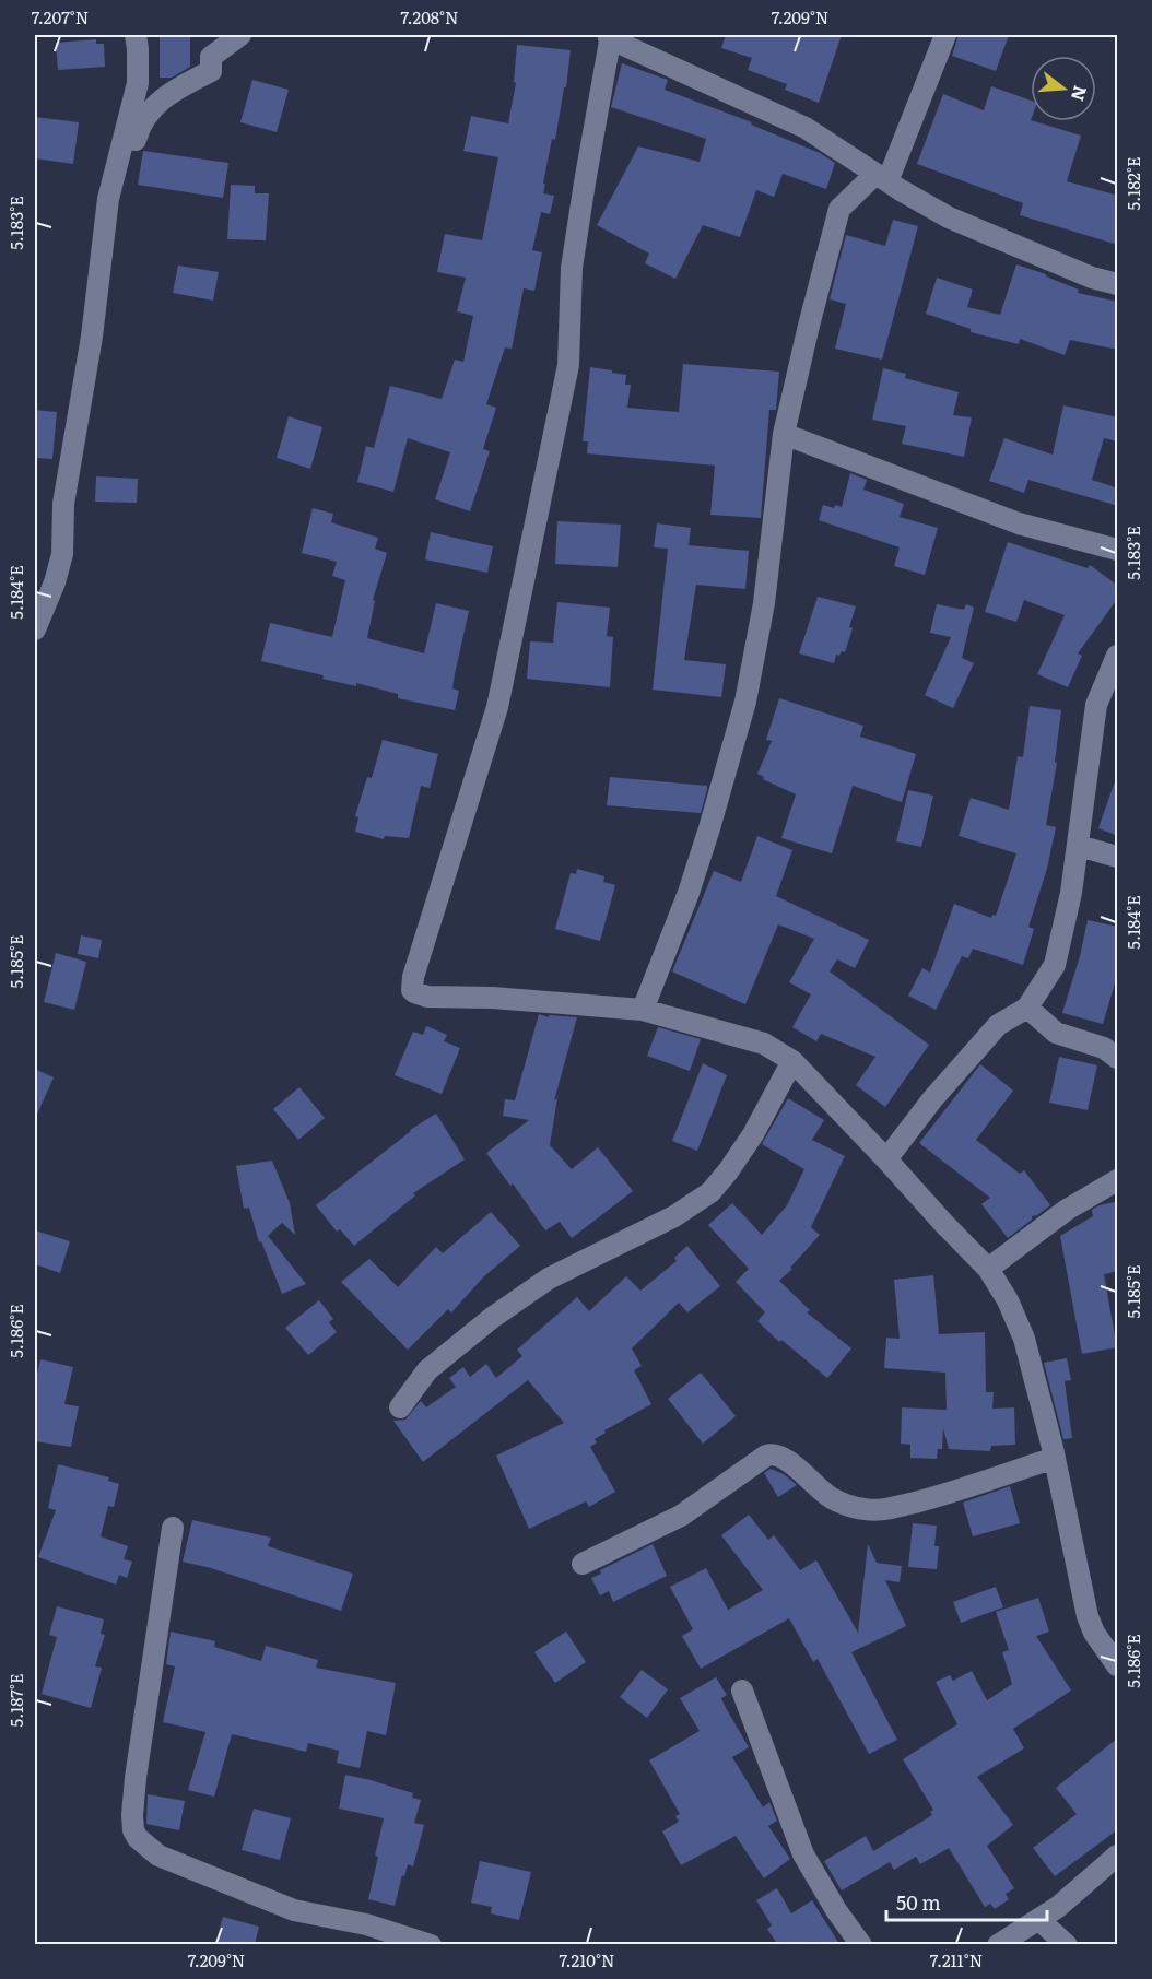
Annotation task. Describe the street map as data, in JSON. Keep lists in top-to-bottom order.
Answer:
{
  "scale_bar": "50 m",
  "north": "right",
  "coordinates": [
    "7.207°N",
    "7.208°N",
    "7.209°N",
    "5.182°E",
    "5.183°E",
    "5.184°E",
    "5.185°E",
    "5.186°E",
    "5.187°E",
    "7.210°N",
    "7.211°N"
  ]
}
